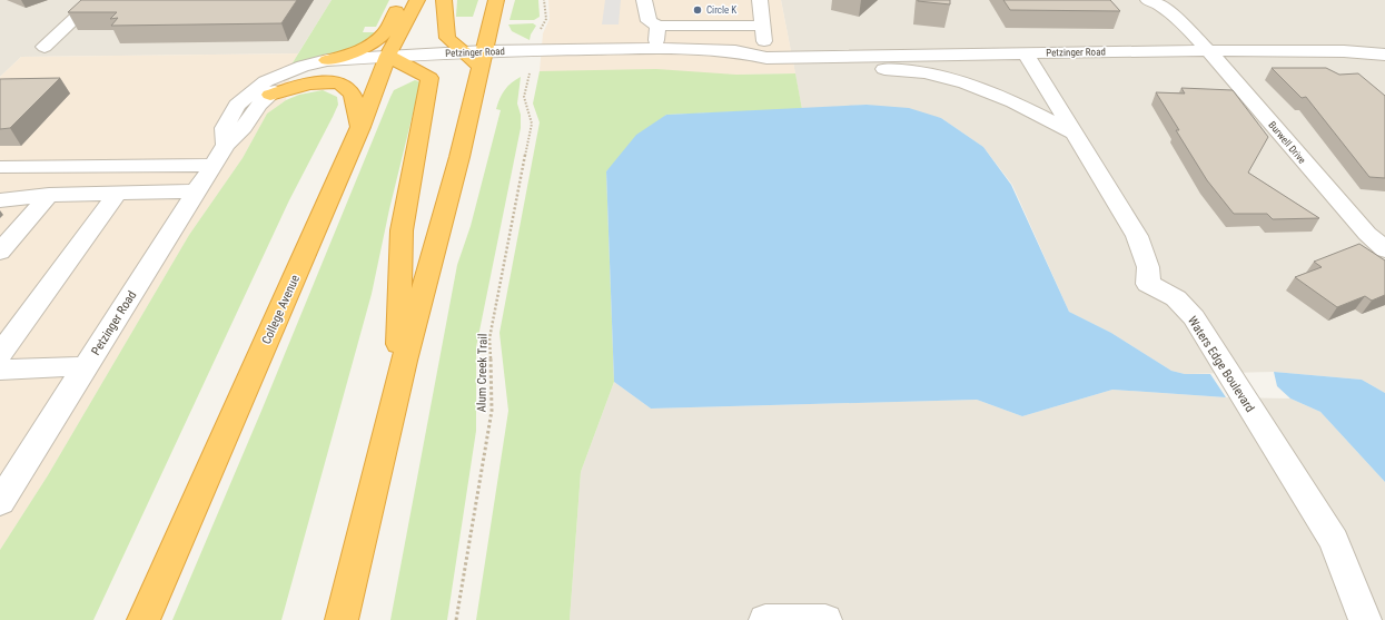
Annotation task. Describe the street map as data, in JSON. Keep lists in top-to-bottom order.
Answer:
{
  "streets": {
    "highway": ["College Avenue"],
    "street": ["Petzinger Road", "Burwell Drive", "Waters Edge Boulevard"],
    "path": ["Alum Creek Trail"]
  },
  "crossings": [
    ["Petzinger Road", "Burwell Drive"],
    ["Petzinger Road", "College Avenue"],
    ["Petzinger Road", "Waters Edge Boulevard"]
  ],
  "places": ["Circle K"]
}
